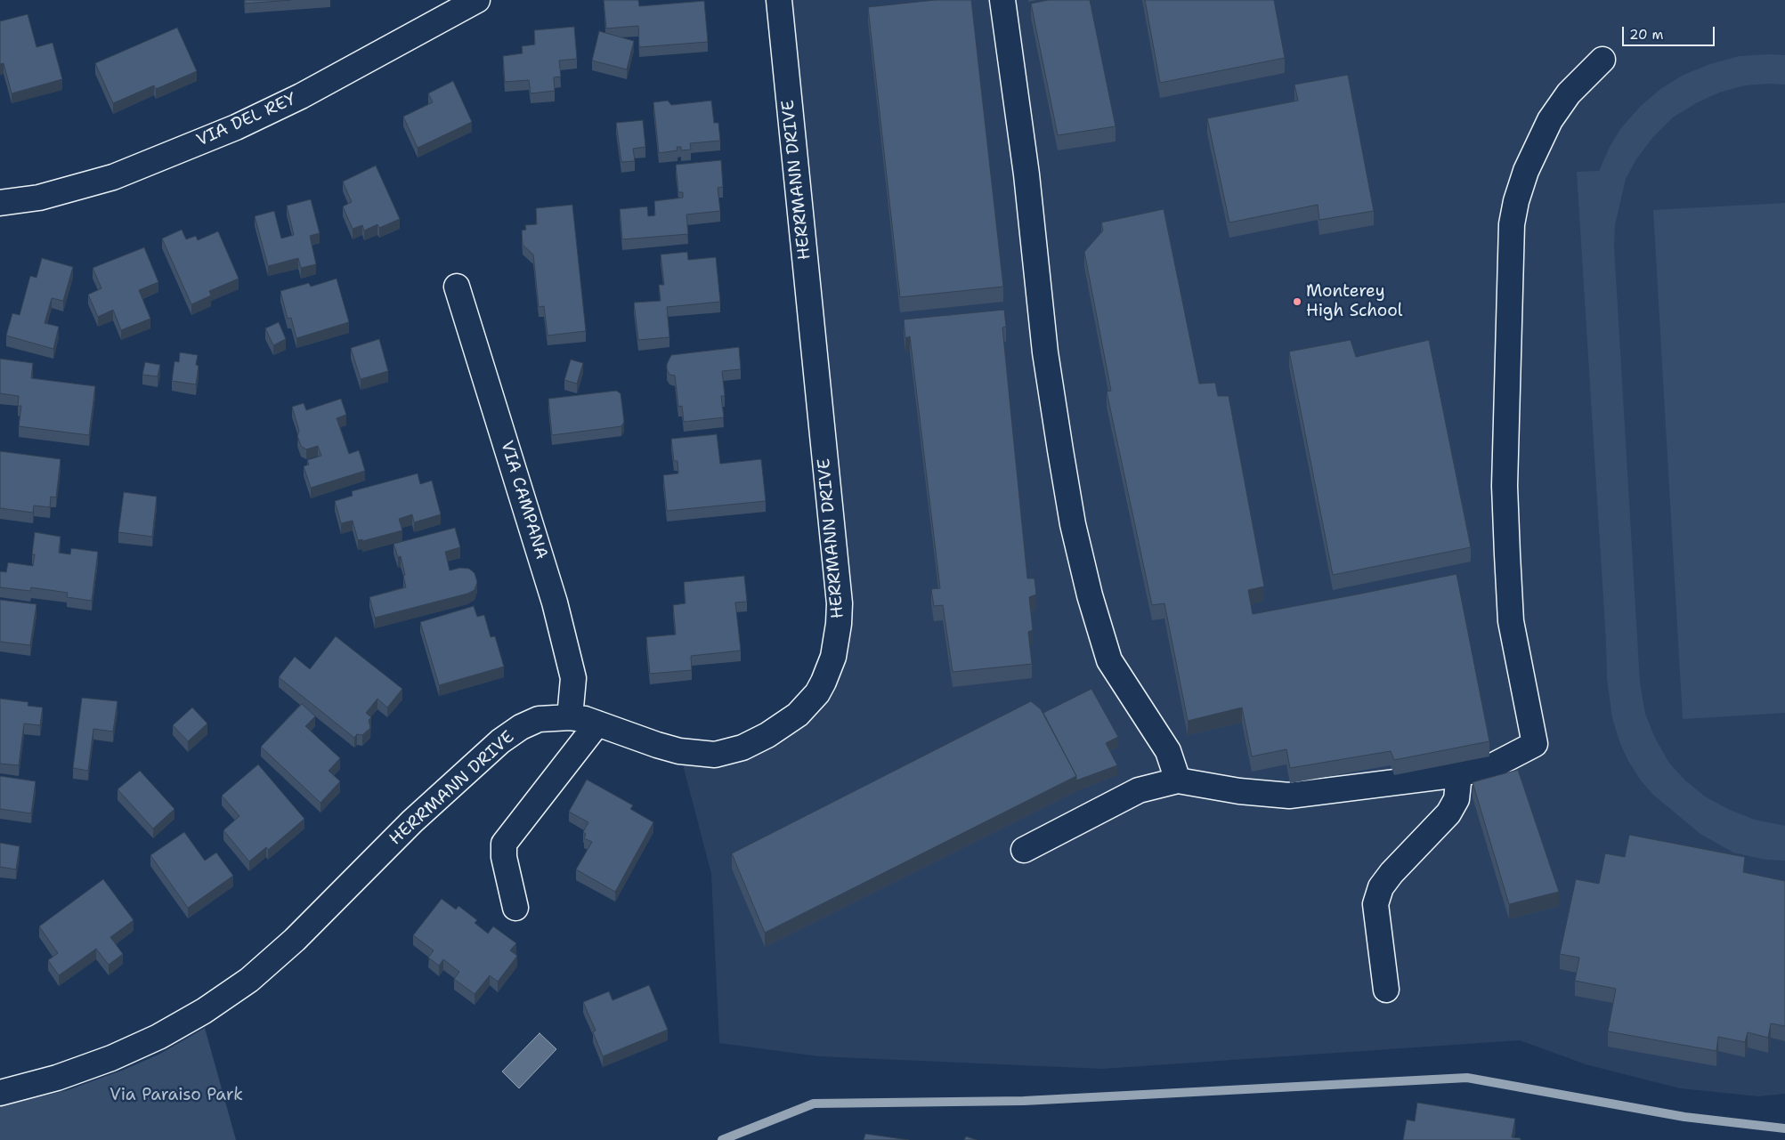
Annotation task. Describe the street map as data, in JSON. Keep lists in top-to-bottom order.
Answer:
{
  "streets": {
    "street": ["VIA DEL REY", "HERRMANN DRIVE", "VIA CAMPANA"]
  },
  "crossings": [
    ["HERRMANN DRIVE", "VIA CAMPANA"]
  ],
  "parks": ["Via Paraiso Park"],
  "places": ["Monterey High School"],
  "scale_bar": "20 m"
}
